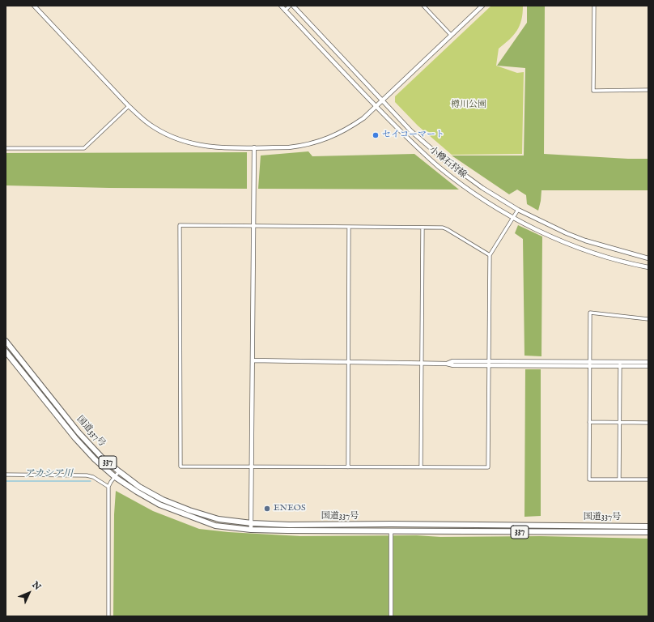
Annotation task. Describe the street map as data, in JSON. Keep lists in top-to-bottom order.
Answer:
{
  "streets": {
    "highway": ["国道337号", "337"],
    "street": ["小樽石狩線"]
  },
  "water": ["アカシア川"],
  "parks": ["樽川公園"],
  "places": ["セイコーマート", "ENEOS"],
  "north": "top right"
}
